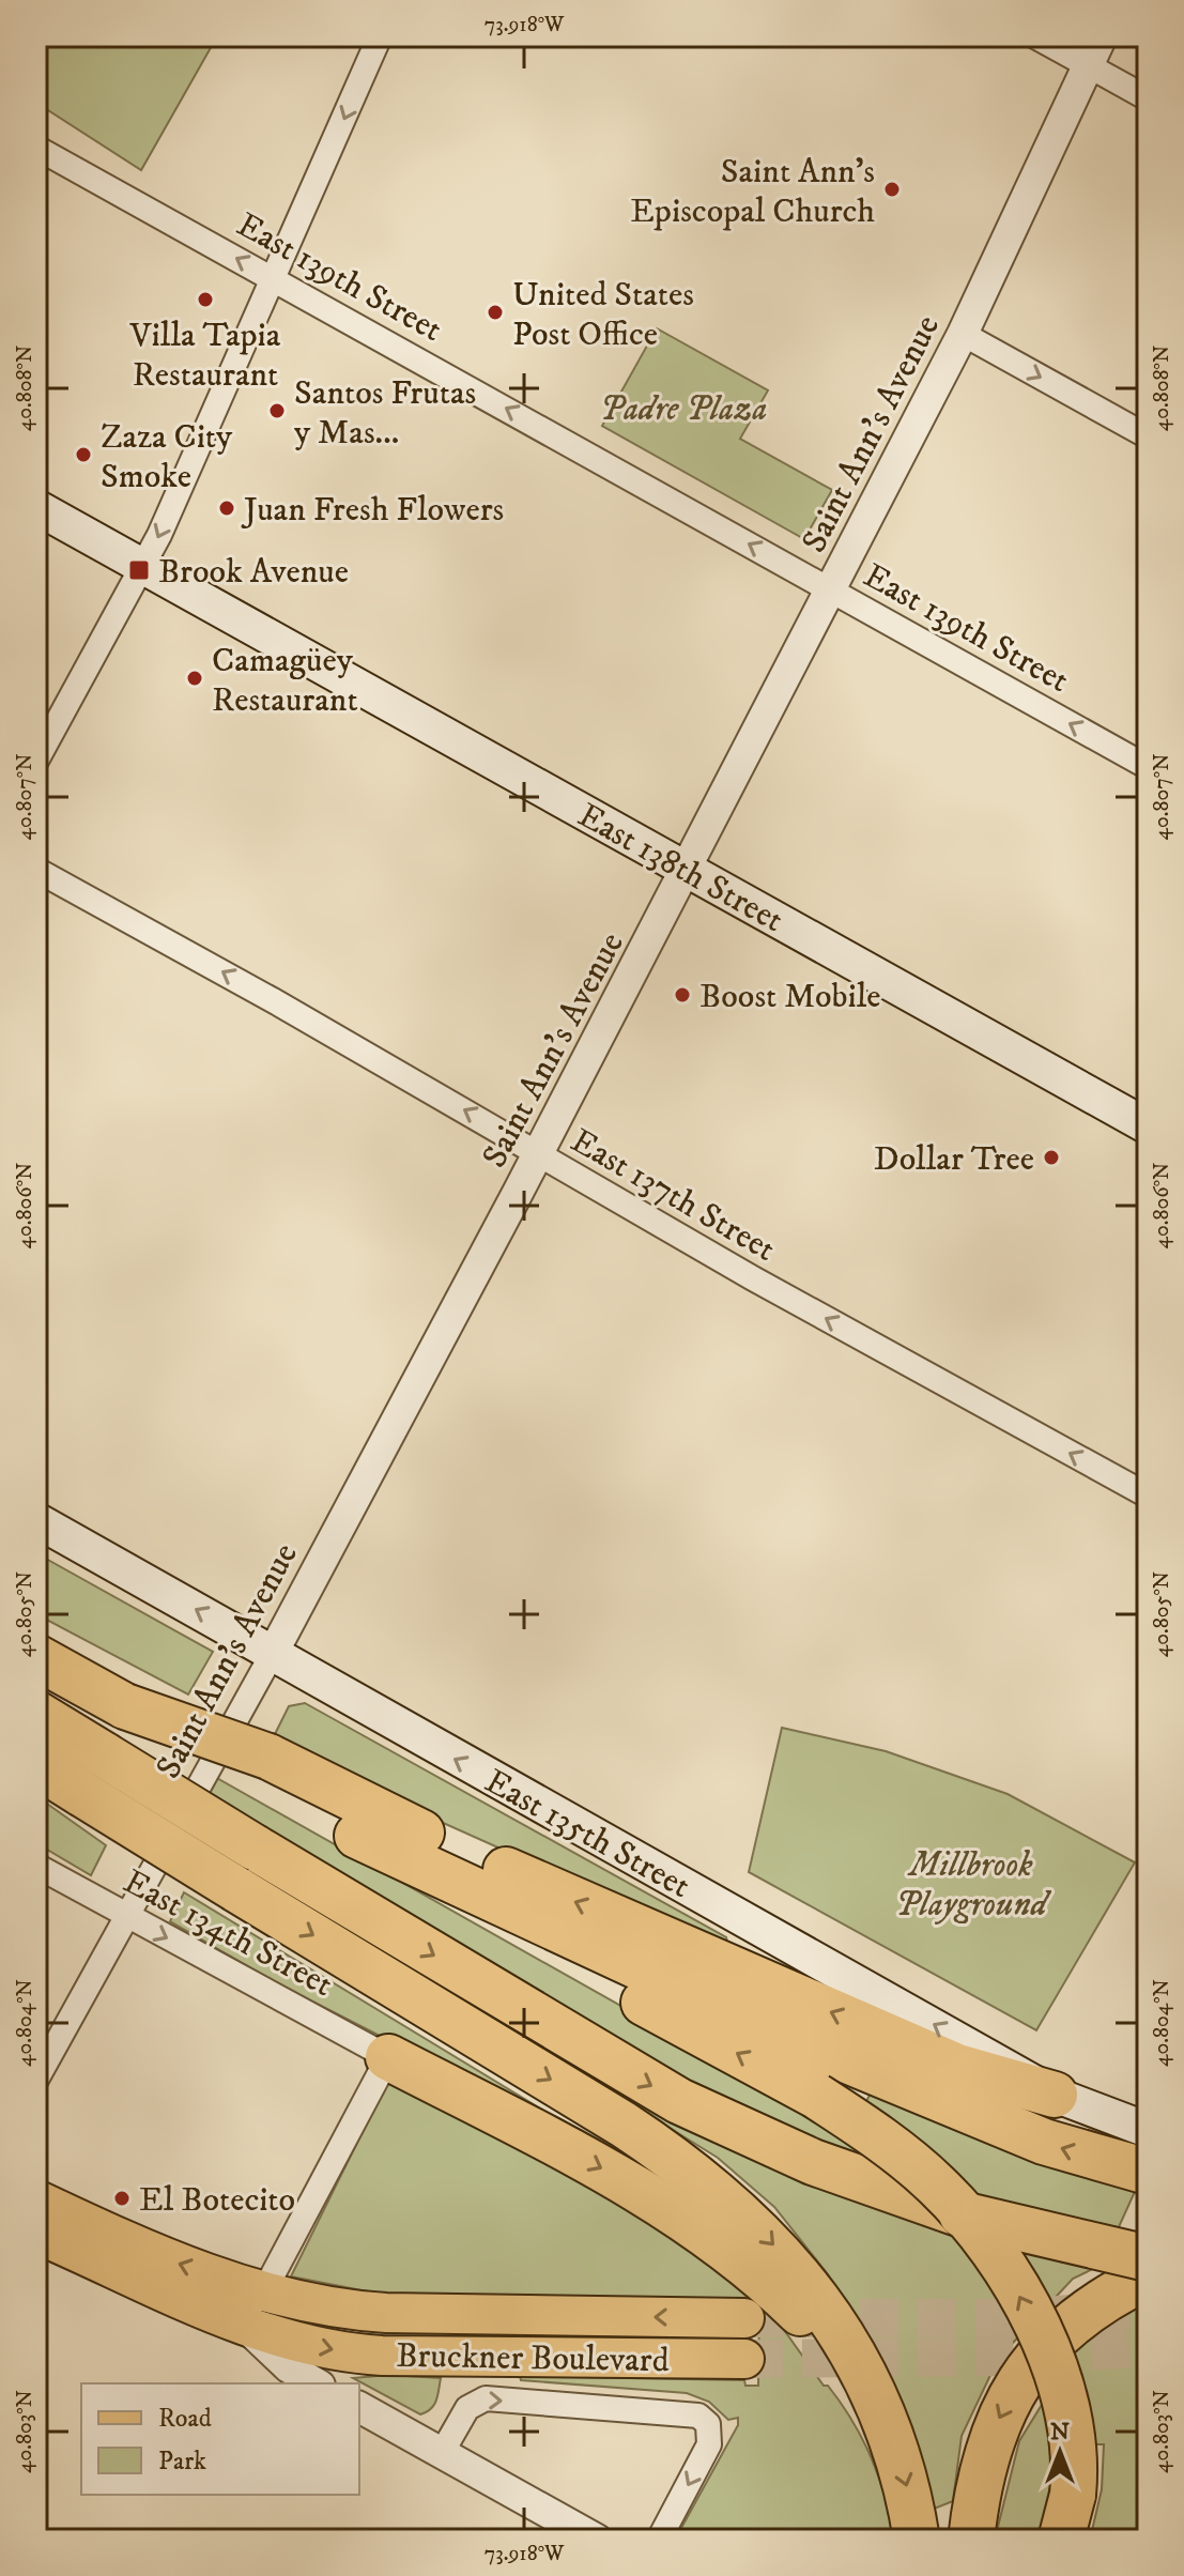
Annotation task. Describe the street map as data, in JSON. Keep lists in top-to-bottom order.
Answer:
{
  "streets": {
    "main road": ["East 138th Street", "East 135th Street", "Bruckner Boulevard"],
    "street": [
      "East 139th Street",
      "Saint Ann's Avenue",
      "East 137th Street",
      "East 134th Street"
    ]
  },
  "crossings": [
    ["East 139th Street", "Saint Ann's Avenue"],
    ["Saint Ann's Avenue", "East 138th Street"],
    ["Saint Ann's Avenue", "East 137th Street"],
    ["Saint Ann's Avenue", "East 135th Street"],
    ["Saint Ann's Avenue", "East 134th Street"]
  ],
  "one_way": [
    "East 139th Street",
    "East 137th Street",
    "East 135th Street",
    "East 134th Street"
  ],
  "parks": ["Padre Plaza", "Millbrook Playground"],
  "places": {
    "other": [
      "Saint Ann's Episcopal Church",
      "Villa Tapia Restaurant",
      "United States Post Office",
      "Santos Frutas y Mas...",
      "Zaza City Smoke",
      "Juan Fresh Flowers",
      "Camagüey Restaurant",
      "Boost Mobile",
      "Dollar Tree",
      "El Botecito"
    ],
    "transit": ["Brook Avenue"]
  },
  "legend": ["Road", "Park"],
  "north": "top",
  "coordinates": [
    "73.918°W",
    "40.808°N",
    "40.807°N",
    "40.806°N",
    "40.805°N",
    "40.804°N",
    "40.803°N"
  ]
}
